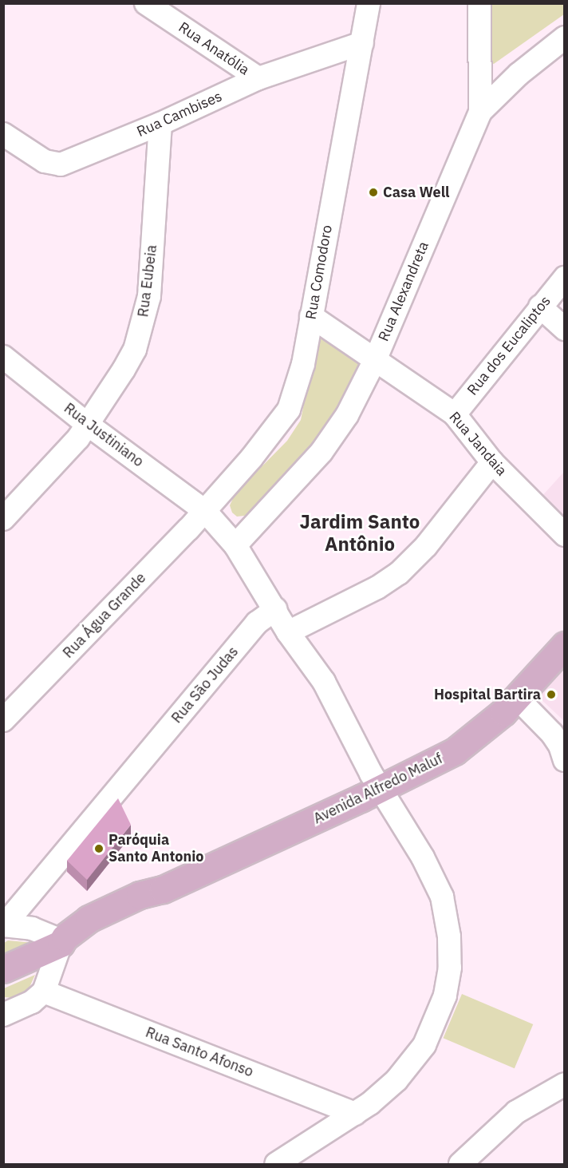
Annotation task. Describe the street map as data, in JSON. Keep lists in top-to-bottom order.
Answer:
{
  "streets": {
    "main road": ["Avenida Alfredo Maluf"],
    "street": [
      "Rua Anatólia",
      "Rua Cambises",
      "Rua Comodoro",
      "Rua Eubeia",
      "Rua Alexandreta",
      "Rua dos Eucaliptos",
      "Rua Justiniano",
      "Rua Jandaia",
      "Rua Água Grande",
      "Rua São Judas",
      "Rua Santo Afonso"
    ]
  },
  "crossings": [
    ["Rua Anatólia", "Rua Cambises"],
    ["Rua Cambises", "Rua Comodoro"],
    ["Rua Cambises", "Rua Eubeia"],
    ["Rua Comodoro", "Rua Justiniano"],
    ["Rua Comodoro", "Rua Jandaia"],
    ["Rua Comodoro", "Rua Água Grande"],
    ["Rua Eubeia", "Rua Justiniano"],
    ["Rua Alexandreta", "Rua Justiniano"],
    ["Rua Alexandreta", "Rua Jandaia"],
    ["Rua dos Eucaliptos", "Rua Jandaia"],
    ["Rua Justiniano", "Rua Água Grande"],
    ["Rua Justiniano", "Rua São Judas"]
  ],
  "districts": ["Jardim Santo Antônio"],
  "places": ["Casa Well", "Hospital Bartira", "Paróquia Santo Antonio"]
}
